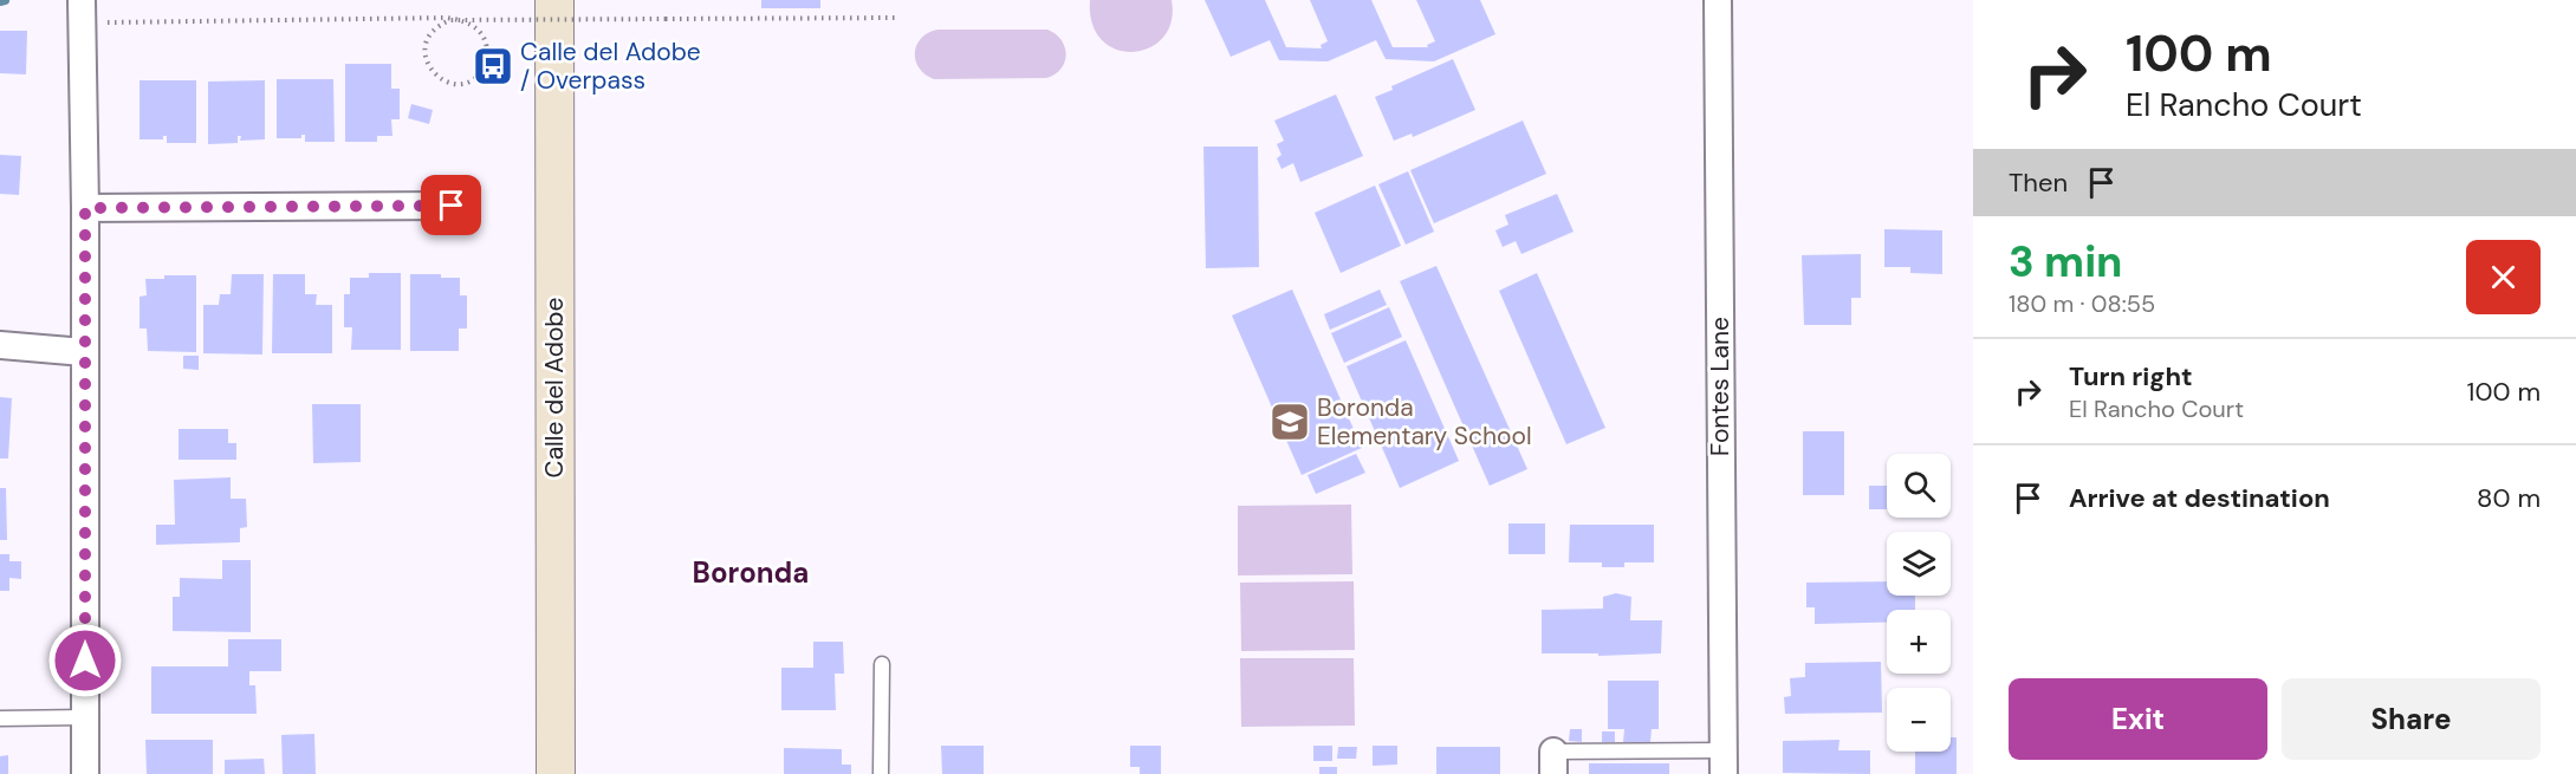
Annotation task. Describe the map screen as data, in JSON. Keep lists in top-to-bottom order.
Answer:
{
  "streets": {
    "street": ["Fontes Lane", "Calle del Adobe"]
  },
  "districts": ["Boronda"],
  "places": {
    "bus stop": ["Calle del Adobe / Overpass"],
    "school or university": ["Boronda Elementary School"]
  },
  "page": {
    "turn": ["100 m", "El Rancho Court"],
    "then": "Then",
    "heading": ["3 min", "180 m · 08:55"],
    "list": [
      {
        "name": "Turn right",
        "note": "El Rancho Court",
        "value": "100 m"
      },
      {
        "name": "Arrive at destination",
        "value": "80 m"
      }
    ],
    "map_buttons": ["+", "−"],
    "buttons": ["Exit", "Share"]
  }
}
